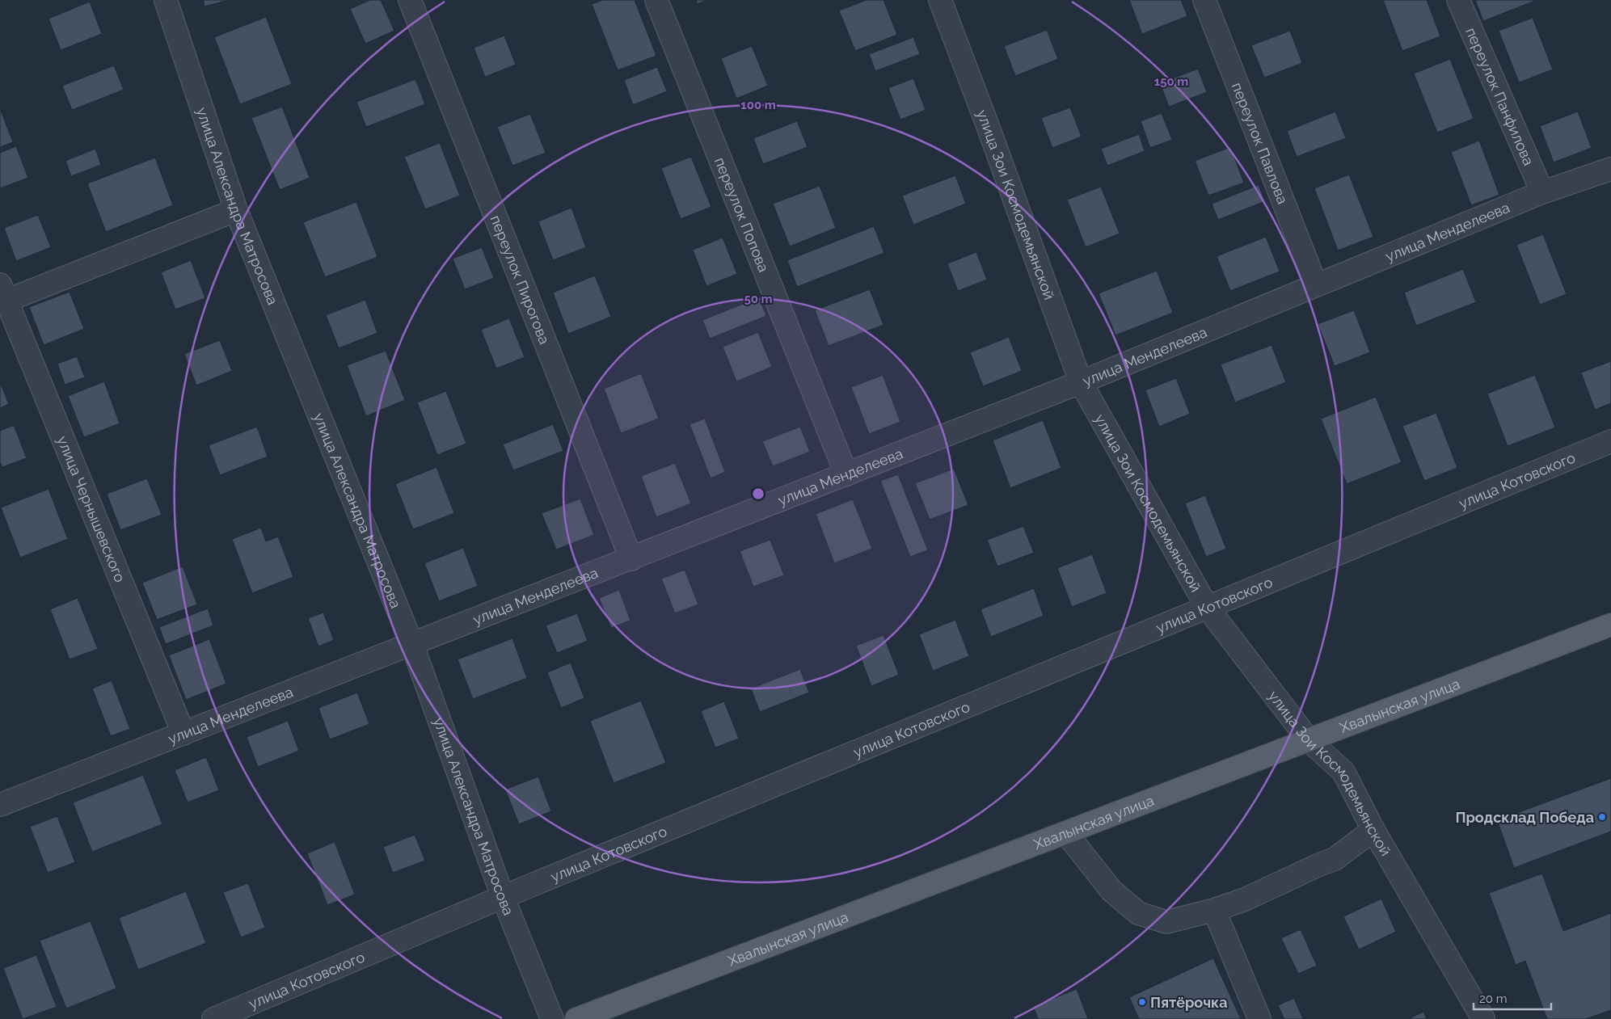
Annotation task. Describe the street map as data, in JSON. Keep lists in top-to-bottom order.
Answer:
{
  "streets": {
    "main road": ["Хвалынская улица"],
    "street": [
      "переулок Панфилова",
      "переулок Павлова",
      "улица Зои Космодемьянской",
      "улица Александра Матросова",
      "переулок Попова",
      "улица Менделеева",
      "переулок Пирогова",
      "улица Котовского",
      "улица Чернышевского"
    ]
  },
  "crossings": [
    ["переулок Панфилова", "улица Менделеева"],
    ["переулок Павлова", "улица Менделеева"],
    ["улица Зои Космодемьянской", "улица Менделеева"],
    ["улица Зои Космодемьянской", "улица Котовского"],
    ["улица Зои Космодемьянской", "Хвалынская улица"],
    ["улица Александра Матросова", "улица Менделеева"],
    ["улица Александра Матросова", "улица Котовского"],
    ["переулок Попова", "улица Менделеева"],
    ["улица Менделеева", "переулок Пирогова"],
    ["улица Менделеева", "улица Чернышевского"]
  ],
  "places": ["Продсклад Победа", "Пятёрочка"],
  "scale_bar": "20 m",
  "rings": ["150 m", "100 m", "50 m"]
}
